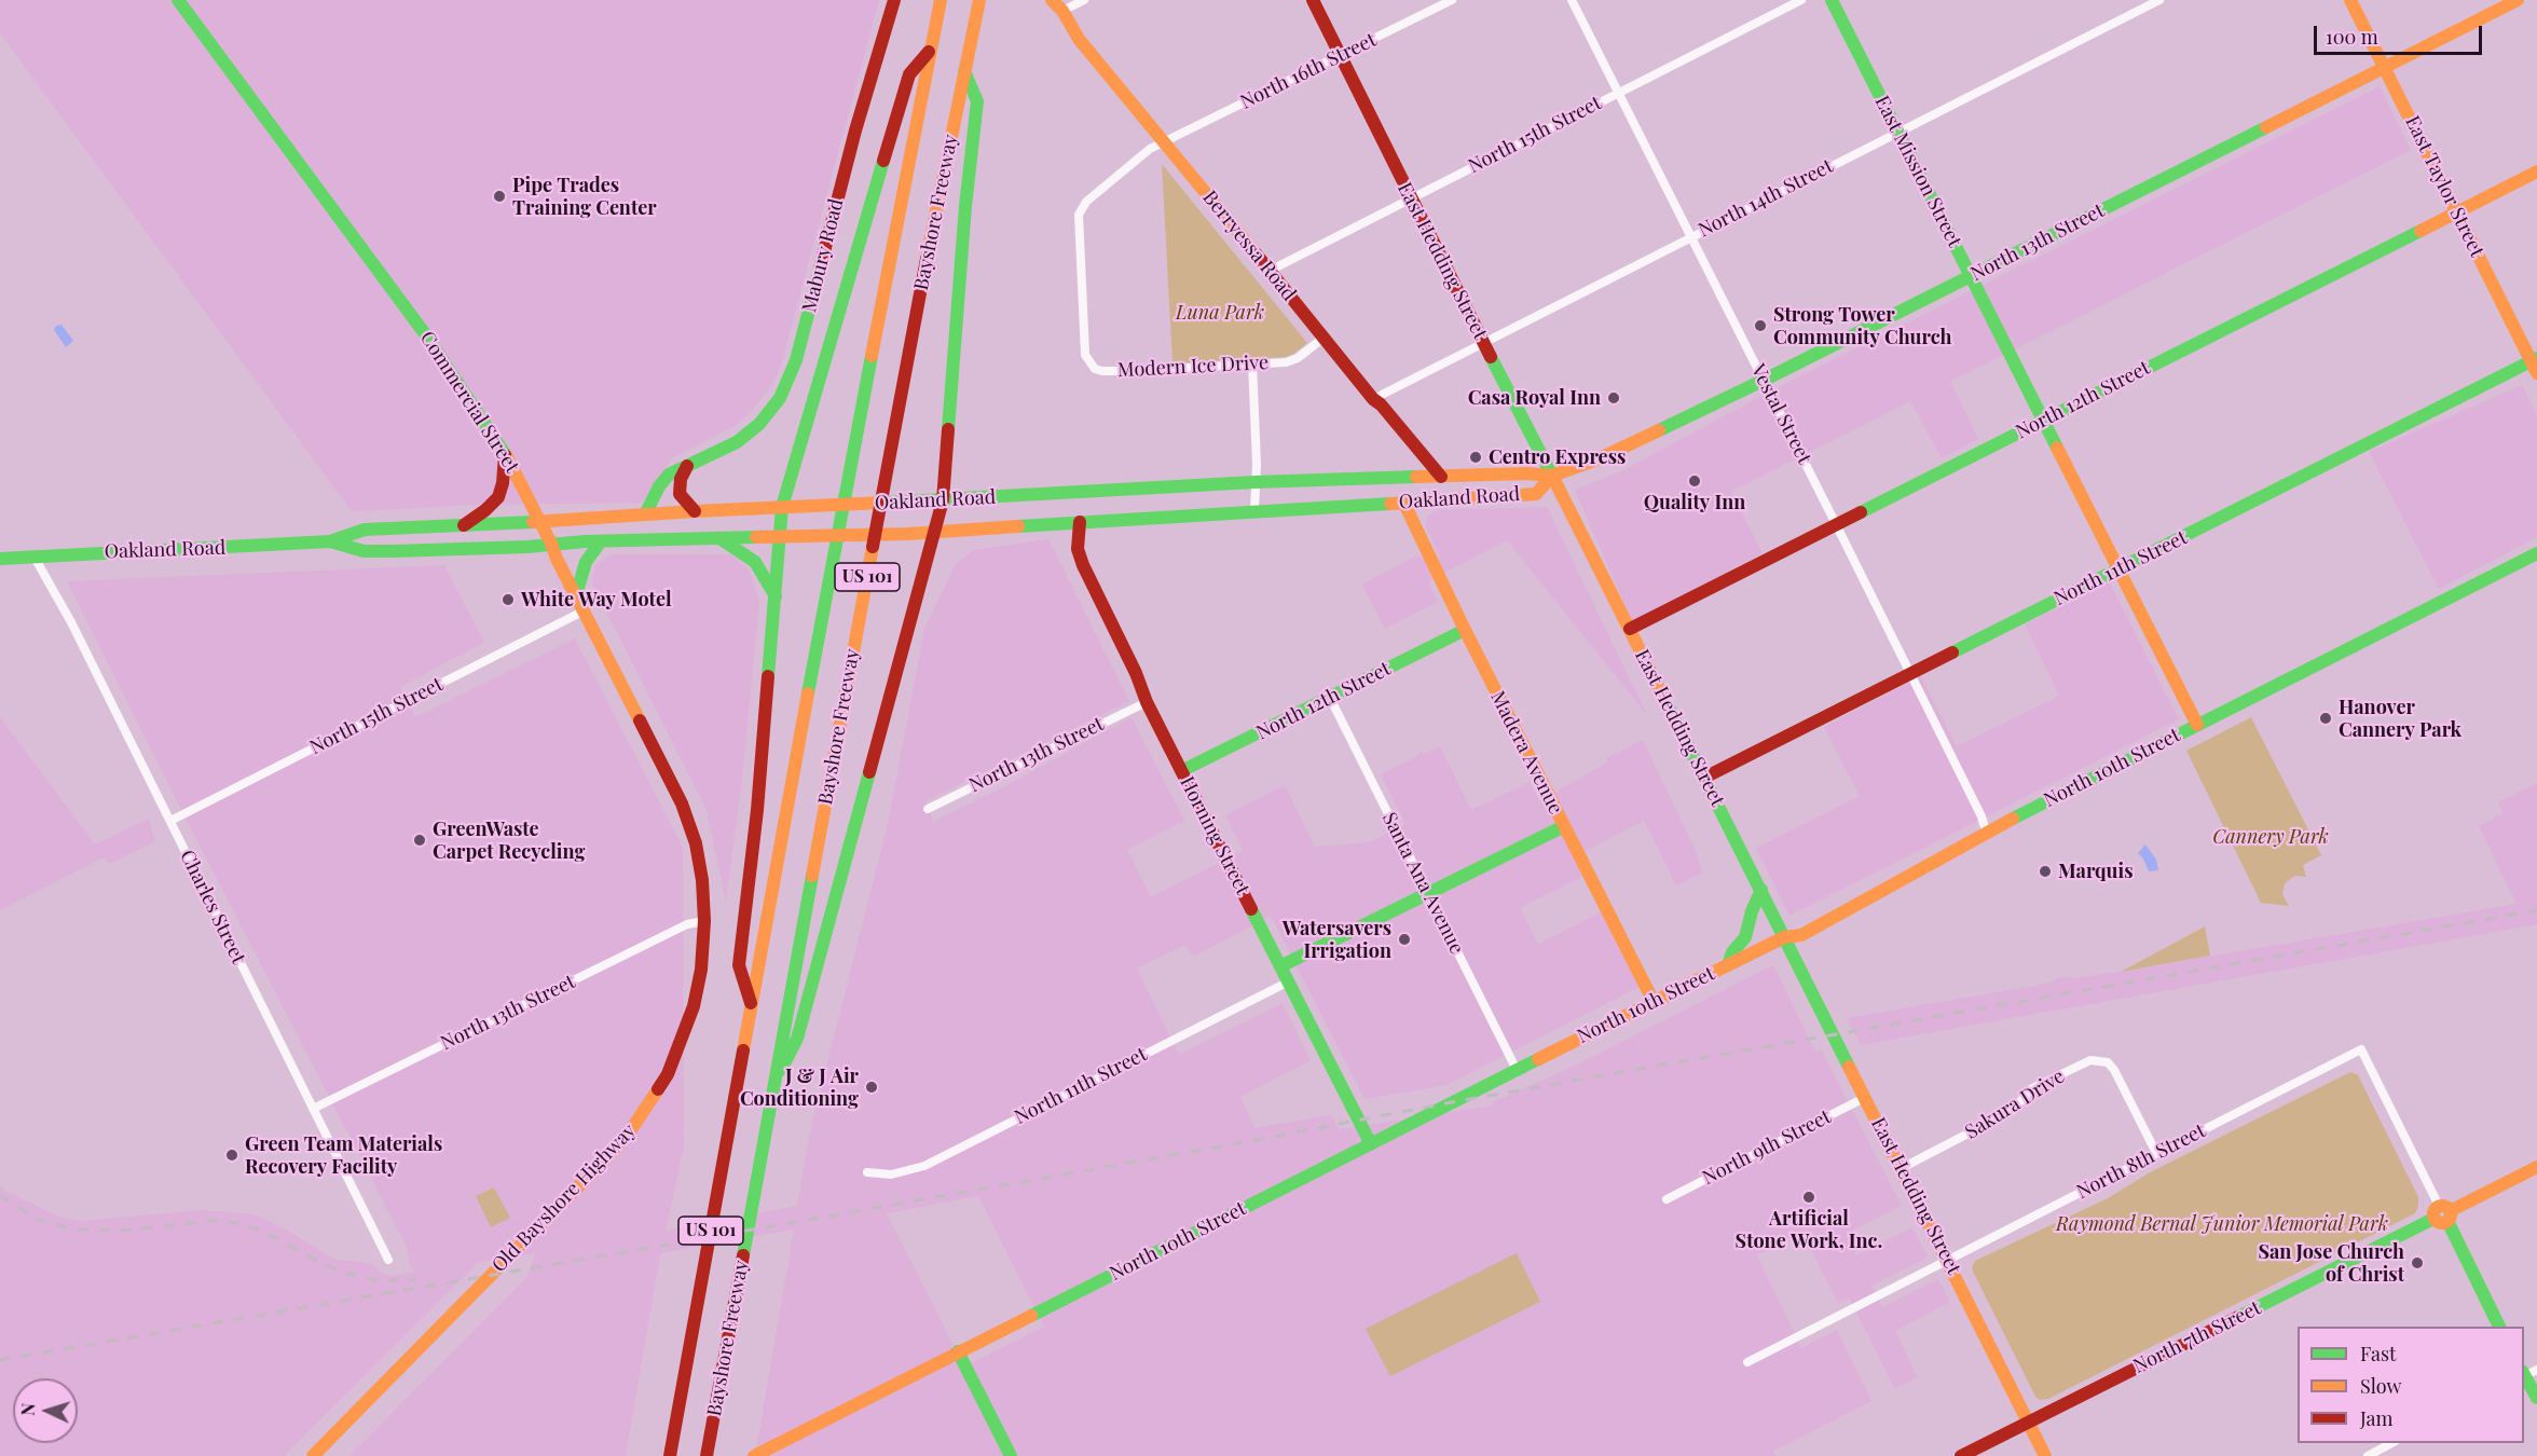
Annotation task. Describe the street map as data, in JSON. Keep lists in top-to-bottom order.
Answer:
{
  "streets": {
    "main road": [
      "East Mission Street",
      "East Taylor Street",
      "Bayshore Freeway",
      "North 13th Street",
      "Berryessa Road",
      "Mabury Road",
      "East Hedding Street",
      "North 12th Street",
      "Commercial Street",
      "Oakland Road",
      "North 11th Street",
      "US 101",
      "Madera Avenue",
      "North 10th Street",
      "Horning Street",
      "Old Bayshore Highway",
      "North 7th Street"
    ],
    "street": [
      "North 16th Street",
      "North 15th Street",
      "North 14th Street",
      "Modern Ice Drive",
      "Vestal Street",
      "Santa Ana Avenue",
      "Charles Street",
      "Sakura Drive",
      "North 9th Street",
      "North 8th Street"
    ]
  },
  "crossings": [
    ["North 16th Street", "Berryessa Road"],
    ["North 16th Street", "East Hedding Street"],
    ["North 16th Street", "Modern Ice Drive"],
    ["North 15th Street", "Berryessa Road"],
    ["North 15th Street", "East Hedding Street"],
    ["North 15th Street", "Commercial Street"],
    ["North 15th Street", "Vestal Street"],
    ["North 15th Street", "Charles Street"],
    ["East Mission Street", "North 14th Street"],
    ["East Mission Street", "North 13th Street"],
    ["East Mission Street", "North 12th Street"],
    ["East Mission Street", "North 11th Street"],
    ["East Mission Street", "North 10th Street"],
    ["East Taylor Street", "North 13th Street"],
    ["East Taylor Street", "North 12th Street"],
    ["East Taylor Street", "North 11th Street"],
    ["North 14th Street", "Berryessa Road"],
    ["North 14th Street", "East Hedding Street"],
    ["North 14th Street", "Vestal Street"],
    ["North 13th Street", "East Hedding Street"],
    ["North 13th Street", "Vestal Street"],
    ["North 13th Street", "Oakland Road"],
    ["North 13th Street", "Horning Street"],
    ["North 13th Street", "Charles Street"],
    ["North 13th Street", "Old Bayshore Highway"],
    ["Berryessa Road", "Modern Ice Drive"],
    ["Berryessa Road", "Oakland Road"],
    ["Mabury Road", "Oakland Road"],
    ["East Hedding Street", "North 12th Street"],
    ["East Hedding Street", "Oakland Road"],
    ["East Hedding Street", "North 11th Street"],
    ["East Hedding Street", "North 10th Street"],
    ["East Hedding Street", "Sakura Drive"],
    ["East Hedding Street", "North 9th Street"],
    ["East Hedding Street", "North 8th Street"],
    ["East Hedding Street", "North 7th Street"],
    ["North 12th Street", "Vestal Street"],
    ["North 12th Street", "Madera Avenue"],
    ["North 12th Street", "Horning Street"],
    ["North 12th Street", "Santa Ana Avenue"],
    ["Commercial Street", "Oakland Road"],
    ["Commercial Street", "Old Bayshore Highway"],
    ["Vestal Street", "North 11th Street"],
    ["Vestal Street", "North 10th Street"],
    ["Oakland Road", "Madera Avenue"],
    ["Oakland Road", "Horning Street"],
    ["Oakland Road", "Charles Street"],
    ["North 11th Street", "Horning Street"],
    ["Madera Avenue", "North 10th Street"],
    ["North 10th Street", "Horning Street"],
    ["North 10th Street", "Santa Ana Avenue"],
    ["Sakura Drive", "North 8th Street"],
    ["North 8th Street", "North 7th Street"]
  ],
  "parks": ["Luna Park", "Cannery Park", "Raymond Bernal Junior Memorial Park"],
  "places": [
    "Pipe Trades Training Center",
    "Strong Tower Community Church",
    "Casa Royal Inn",
    "Centro Express",
    "Quality Inn",
    "White Way Motel",
    "Hanover Cannery Park",
    "GreenWaste Carpet Recycling",
    "Marquis",
    "Watersavers Irrigation",
    "J & J Air Conditioning",
    "Green Team Materials Recovery Facility",
    "Artificial Stone Work, Inc.",
    "San Jose Church of Christ"
  ],
  "legend": ["Fast", "Slow", "Jam"],
  "scale_bar": "100 m",
  "north": "left"
}
